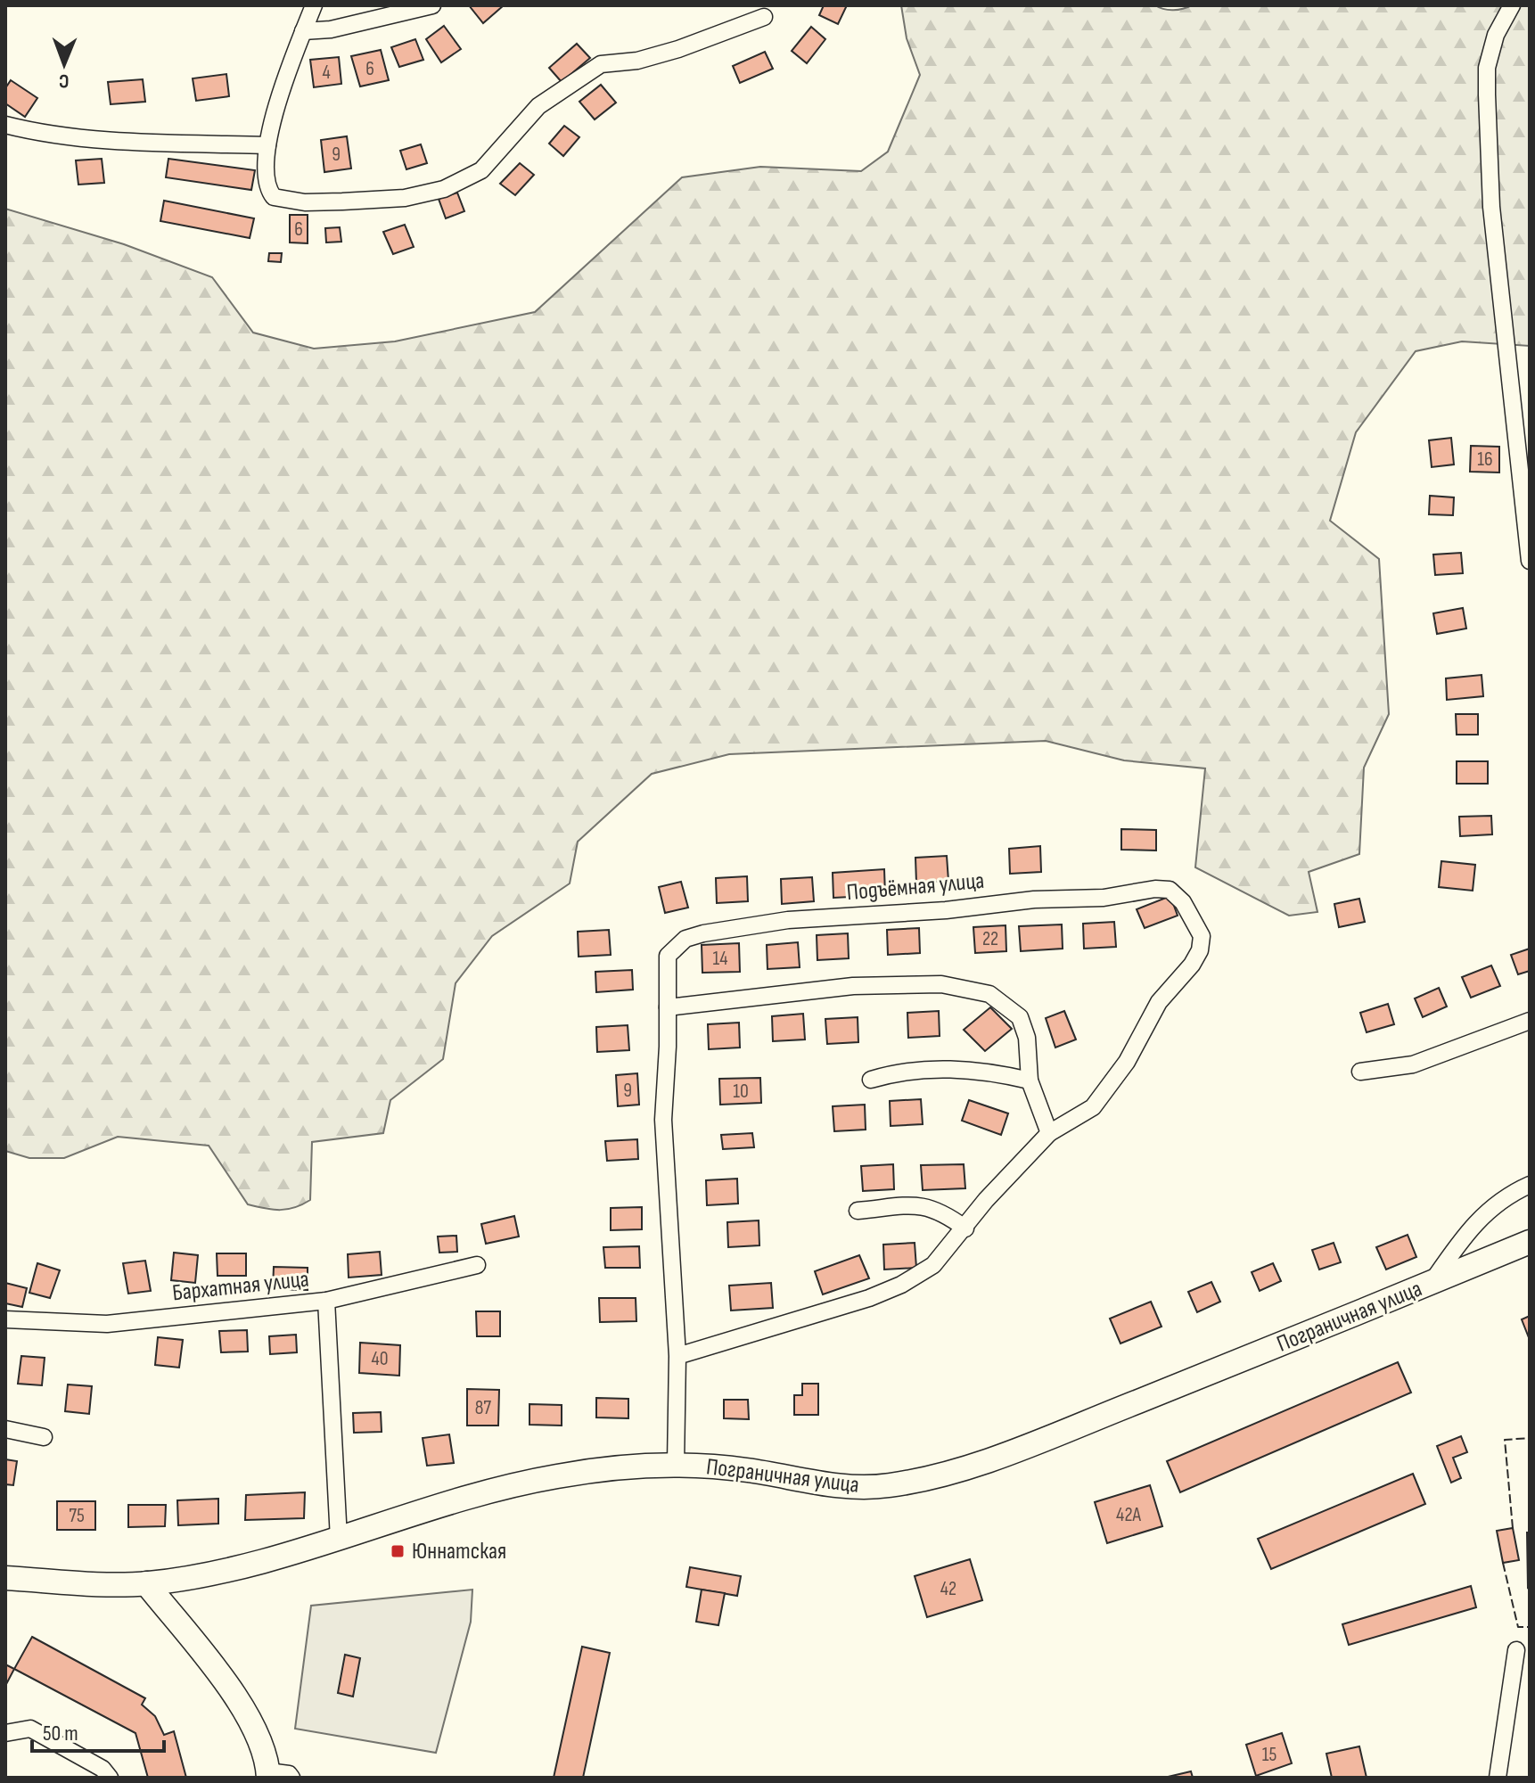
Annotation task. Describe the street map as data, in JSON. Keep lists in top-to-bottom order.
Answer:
{
  "streets": {
    "main road": ["Пограничная улица"],
    "street": ["Подъёмная улица", "Бархатная улица"]
  },
  "crossings": [
    ["Подъёмная улица", "Пограничная улица"]
  ],
  "places": {
    "transit": ["Юннатская"]
  },
  "house_numbers": [
    "6",
    "4",
    "9",
    "6",
    "16",
    "22",
    "14",
    "9",
    "10",
    "40",
    "87",
    "42А",
    "75",
    "42",
    "15"
  ],
  "scale_bar": "50 m",
  "north": "bottom"
}
